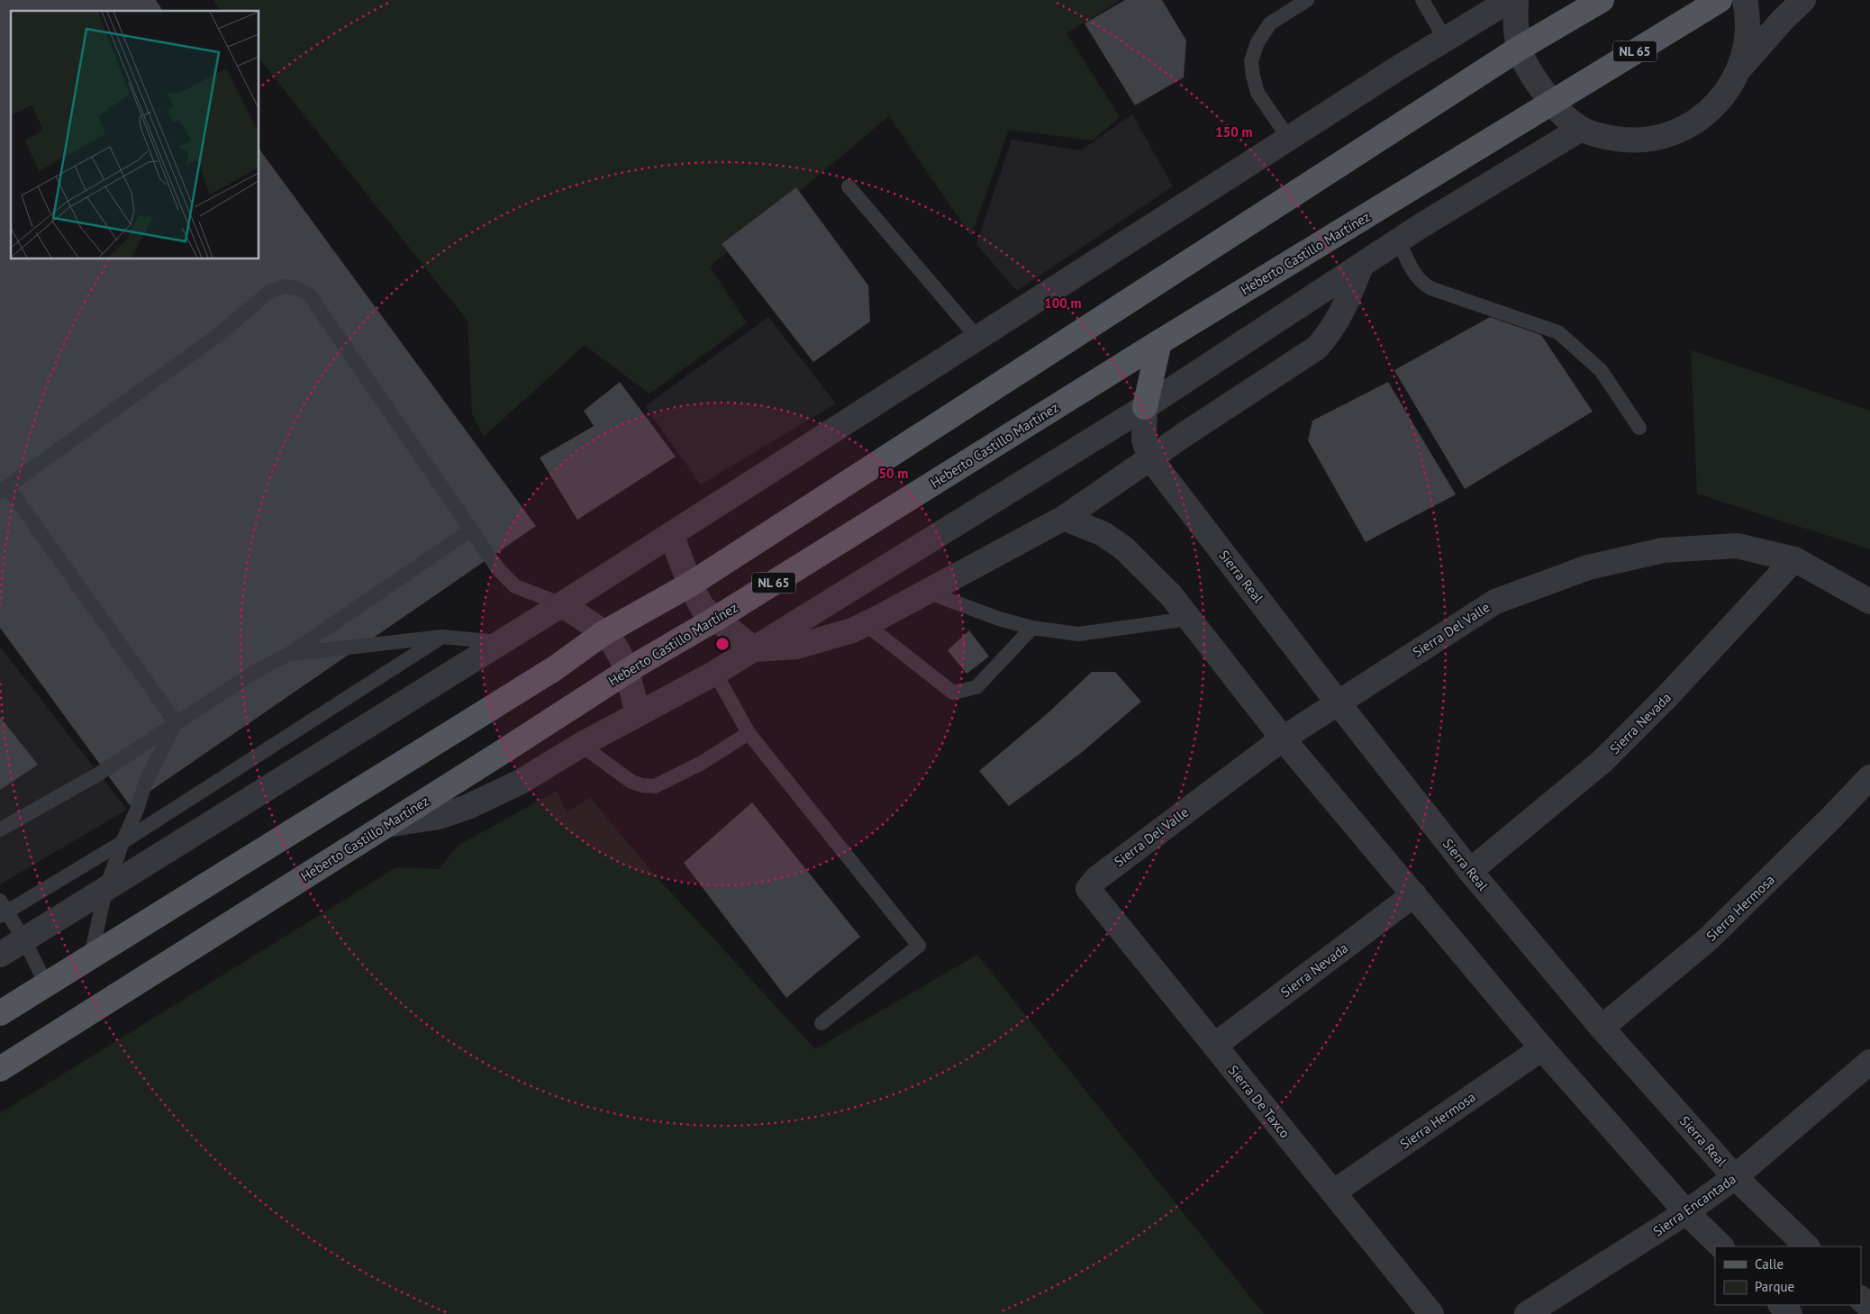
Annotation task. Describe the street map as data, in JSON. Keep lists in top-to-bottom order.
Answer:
{
  "streets": {
    "main road": ["NL 65", "Heberto Castillo Martínez"],
    "street": [
      "Sierra Real",
      "Sierra Del Valle",
      "Sierra Nevada",
      "Sierra Hermosa",
      "Sierra De Taxco",
      "Sierra Encantada"
    ]
  },
  "crossings": [
    ["Sierra Real", "Sierra Del Valle"],
    ["Sierra Real", "Sierra Nevada"],
    ["Sierra Real", "Sierra Hermosa"],
    ["Sierra Real", "Sierra Encantada"],
    ["Sierra Del Valle", "Sierra Nevada"],
    ["Sierra Del Valle", "Sierra De Taxco"],
    ["Sierra Nevada", "Sierra De Taxco"],
    ["Sierra Hermosa", "Sierra De Taxco"]
  ],
  "legend": ["Calle", "Parque"],
  "rings": ["150 m", "100 m", "50 m"]
}
